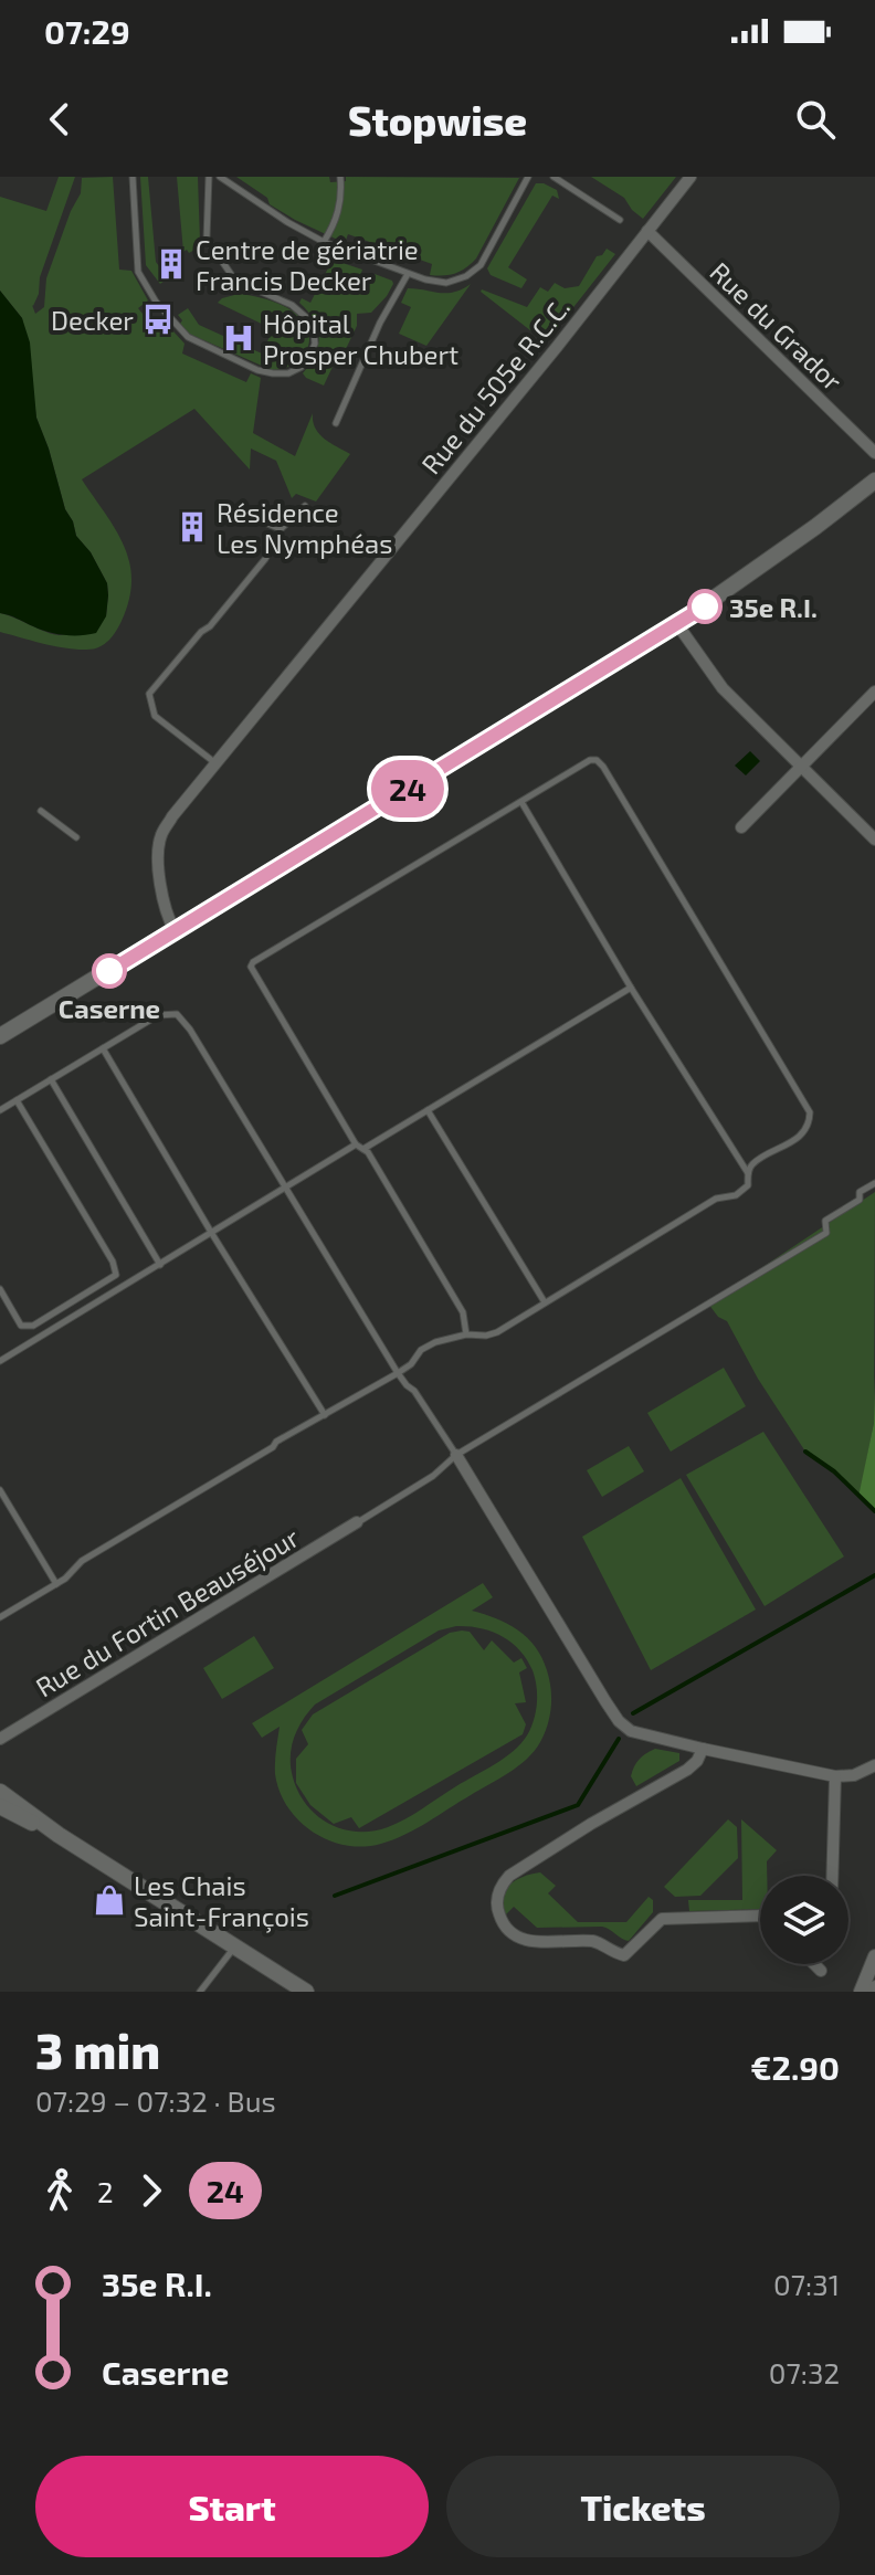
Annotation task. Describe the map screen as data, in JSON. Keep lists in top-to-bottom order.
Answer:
{
  "streets": {
    "street": ["Rue du Grador", "Rue du 505e R.C.C.", "Rue du Fortin Beauséjour"]
  },
  "crossings": [
    ["Rue du Grador", "Rue du 505e R.C.C."]
  ],
  "places": {
    "building": ["Centre de gériatrie Francis Decker", "Résidence Les Nymphéas"],
    "bus stop": ["Decker"],
    "hospital": ["Hôpital Prosper Chubert"],
    "other": ["35e R.I.", "Caserne"],
    "shop": ["Les Chais Saint-François"]
  },
  "lines": ["bus line 24"],
  "page": {
    "status": "07:29",
    "header": "Stopwise",
    "on_map": "24",
    "heading": ["3 min", "07:29 – 07:32 · Bus", "€2.90"],
    "legs": ["2", "24"],
    "list": [
      {
        "name": "35e R.I.",
        "value": "07:31"
      },
      {
        "name": "Caserne",
        "value": "07:32"
      }
    ],
    "buttons": ["Start", "Tickets"]
  }
}
